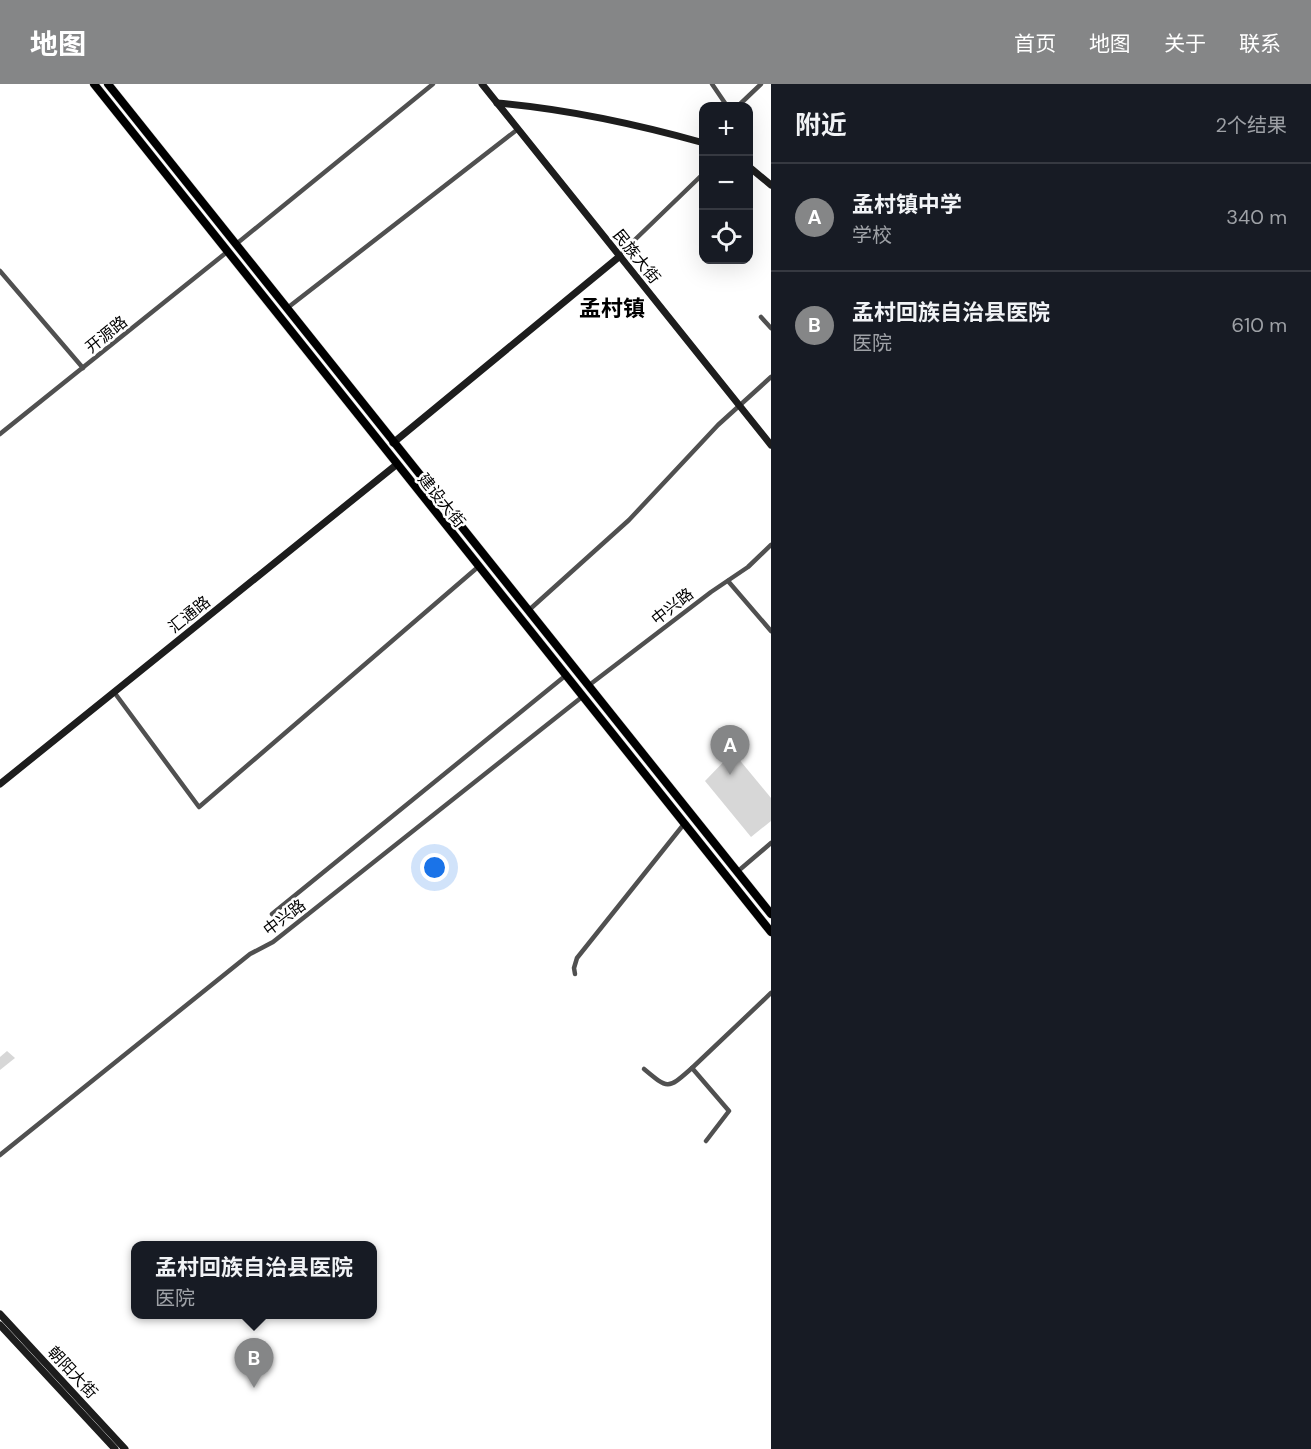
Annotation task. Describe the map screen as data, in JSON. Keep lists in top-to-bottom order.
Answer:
{
  "streets": {
    "main road": ["建设大街"],
    "street": [
      "民族大街",
      "开源路",
      "中兴路",
      "汇通路",
      "朝阳大街"
    ]
  },
  "crossings": [
    ["开源路", "建设大街"],
    ["建设大街", "中兴路"],
    ["建设大街", "汇通路"]
  ],
  "districts": ["孟村镇"],
  "page": {
    "header": "地图",
    "nav": [
      "首页",
      "地图",
      "关于",
      "联系"
    ],
    "heading": ["附近", "2个结果"],
    "map_buttons": ["+", "−"],
    "list": [
      {
        "mark": "A",
        "name": "孟村镇中学",
        "note": "学校",
        "value": "340 m"
      },
      {
        "mark": "B",
        "name": "孟村回族自治县医院",
        "note": "医院",
        "value": "610 m"
      }
    ],
    "pins": ["A", "B"],
    "popup": ["孟村回族自治县医院", "医院"]
  }
}
